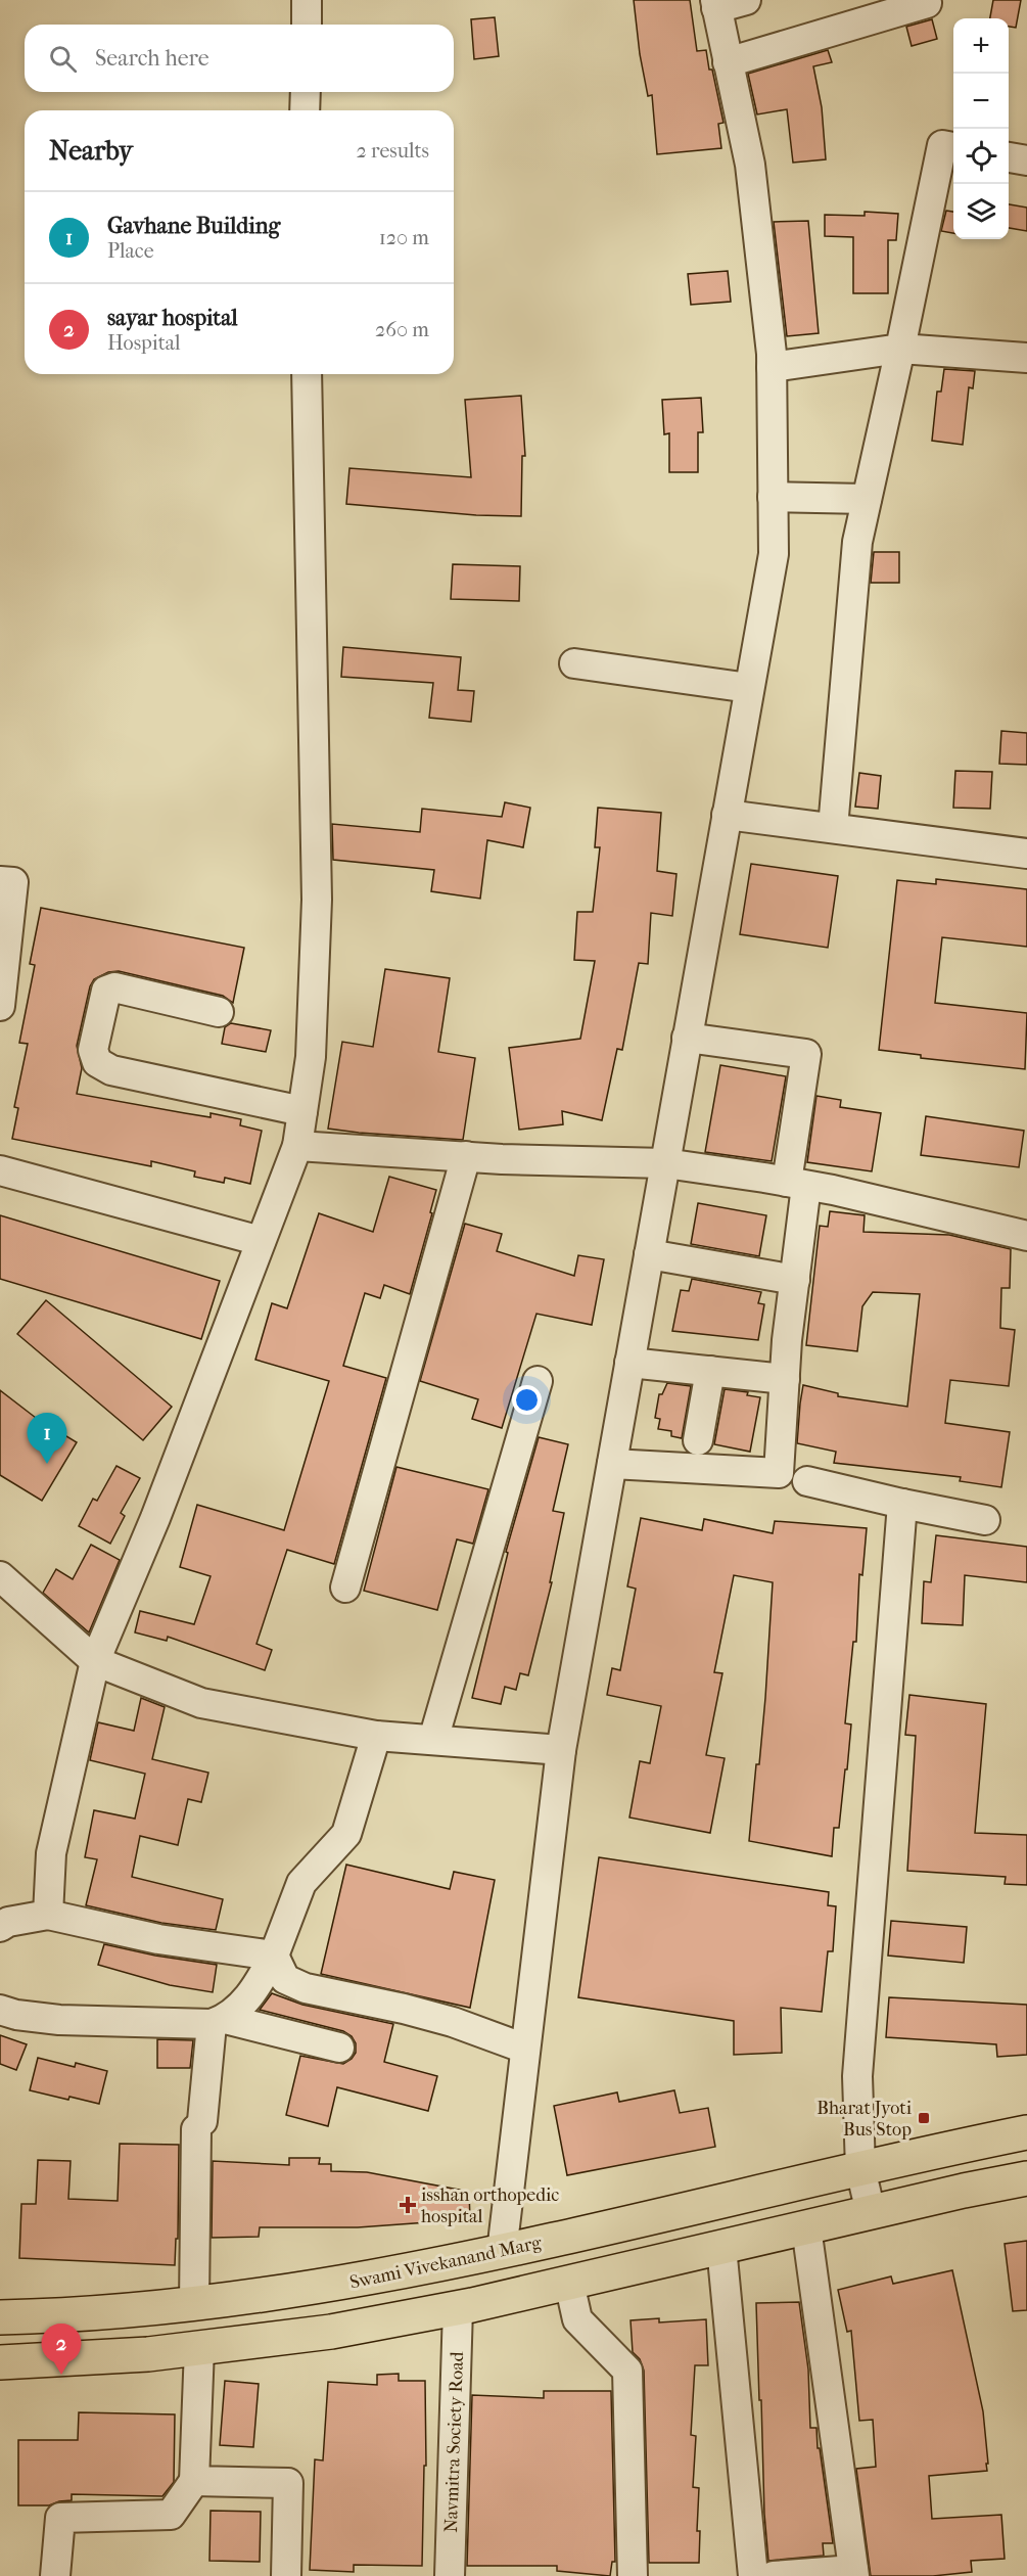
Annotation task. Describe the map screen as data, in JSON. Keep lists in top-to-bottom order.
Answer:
{
  "streets": {
    "main road": ["Swami Vivekanand Marg"],
    "street": ["Navmitra Society Road"]
  },
  "places": {
    "transit": ["Bharat Jyoti Bus Stop"],
    "health": ["isshan orthopedic hospital"]
  },
  "page": {
    "map_buttons": ["+", "−"],
    "search": "Search here",
    "heading": ["Nearby", "2 results"],
    "list": [
      {
        "mark": "1",
        "name": "Gavhane Building",
        "note": "Place",
        "value": "120 m"
      },
      {
        "mark": "2",
        "name": "sayar hospital",
        "note": "Hospital",
        "value": "260 m"
      }
    ],
    "pins": ["1", "2"]
  }
}
